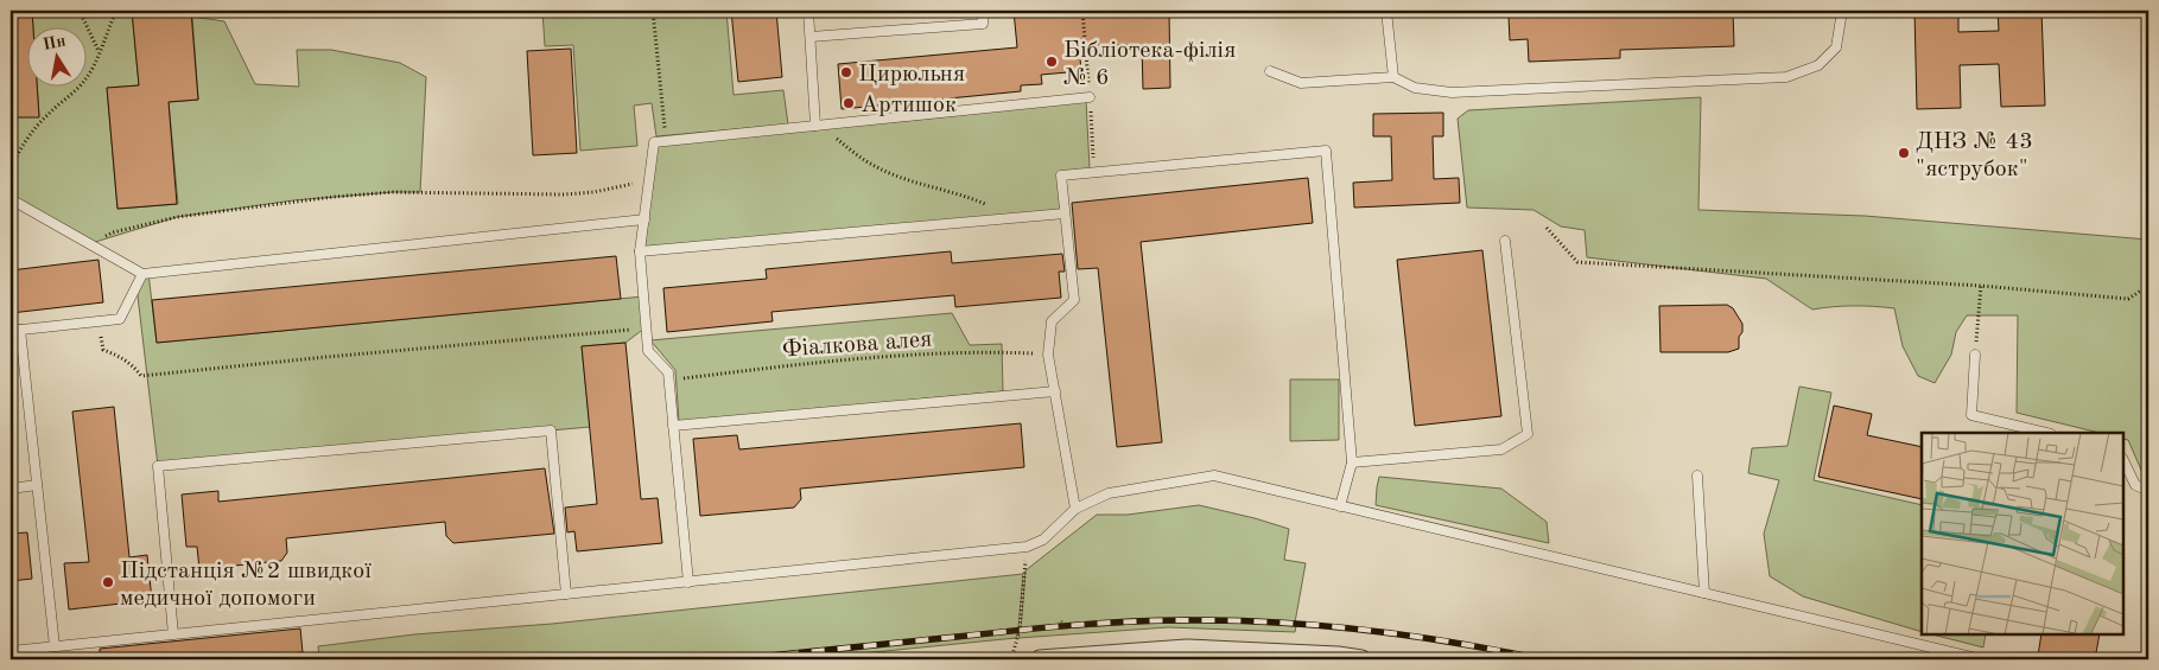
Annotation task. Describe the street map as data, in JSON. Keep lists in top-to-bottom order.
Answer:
{
  "streets": {
    "path": ["Фіалкова алея"]
  },
  "places": [
    "Бібліотека-філія № 6",
    "Цирюльня",
    "Артишок",
    "ДНЗ № 43 \"яструбок\"",
    "Підстанція №2 швидкої медичної допомоги"
  ],
  "north": "top"
}
